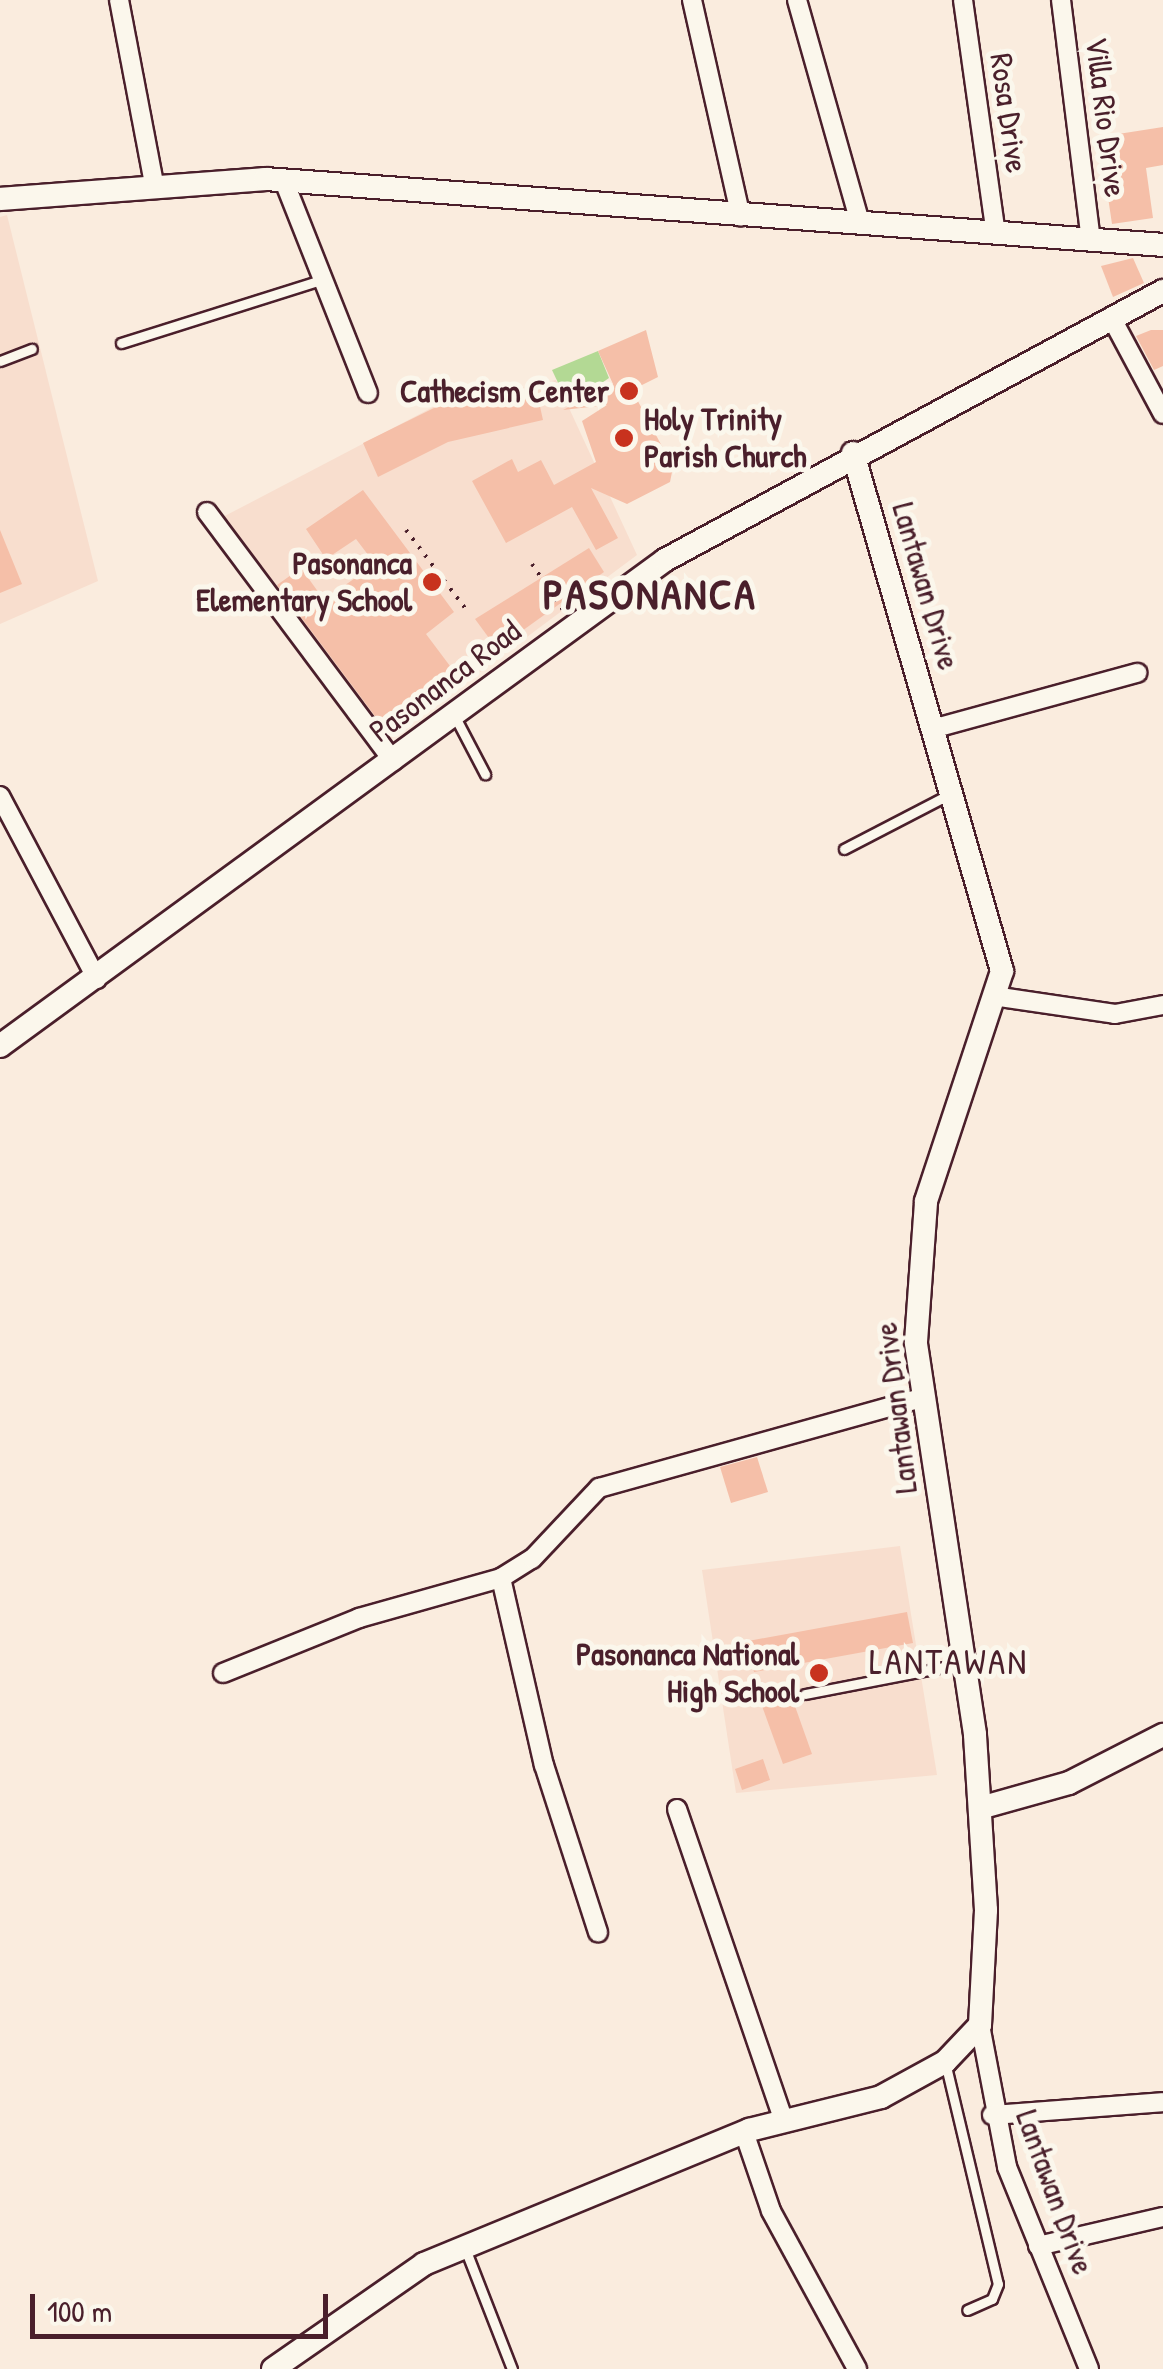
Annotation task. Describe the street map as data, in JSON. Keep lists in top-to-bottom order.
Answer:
{
  "streets": {
    "street": [
      "Rosa Drive",
      "Villa Rio Drive",
      "Lantawan Drive",
      "Pasonanca Road"
    ]
  },
  "crossings": [
    ["Lantawan Drive", "Pasonanca Road"]
  ],
  "districts": ["PASONANCA", "LANTAWAN"],
  "places": [
    "Cathecism Center",
    "Holy Trinity Parish Church",
    "Pasonanca Elementary School",
    "Pasonanca National High School"
  ],
  "scale_bar": "100 m"
}
